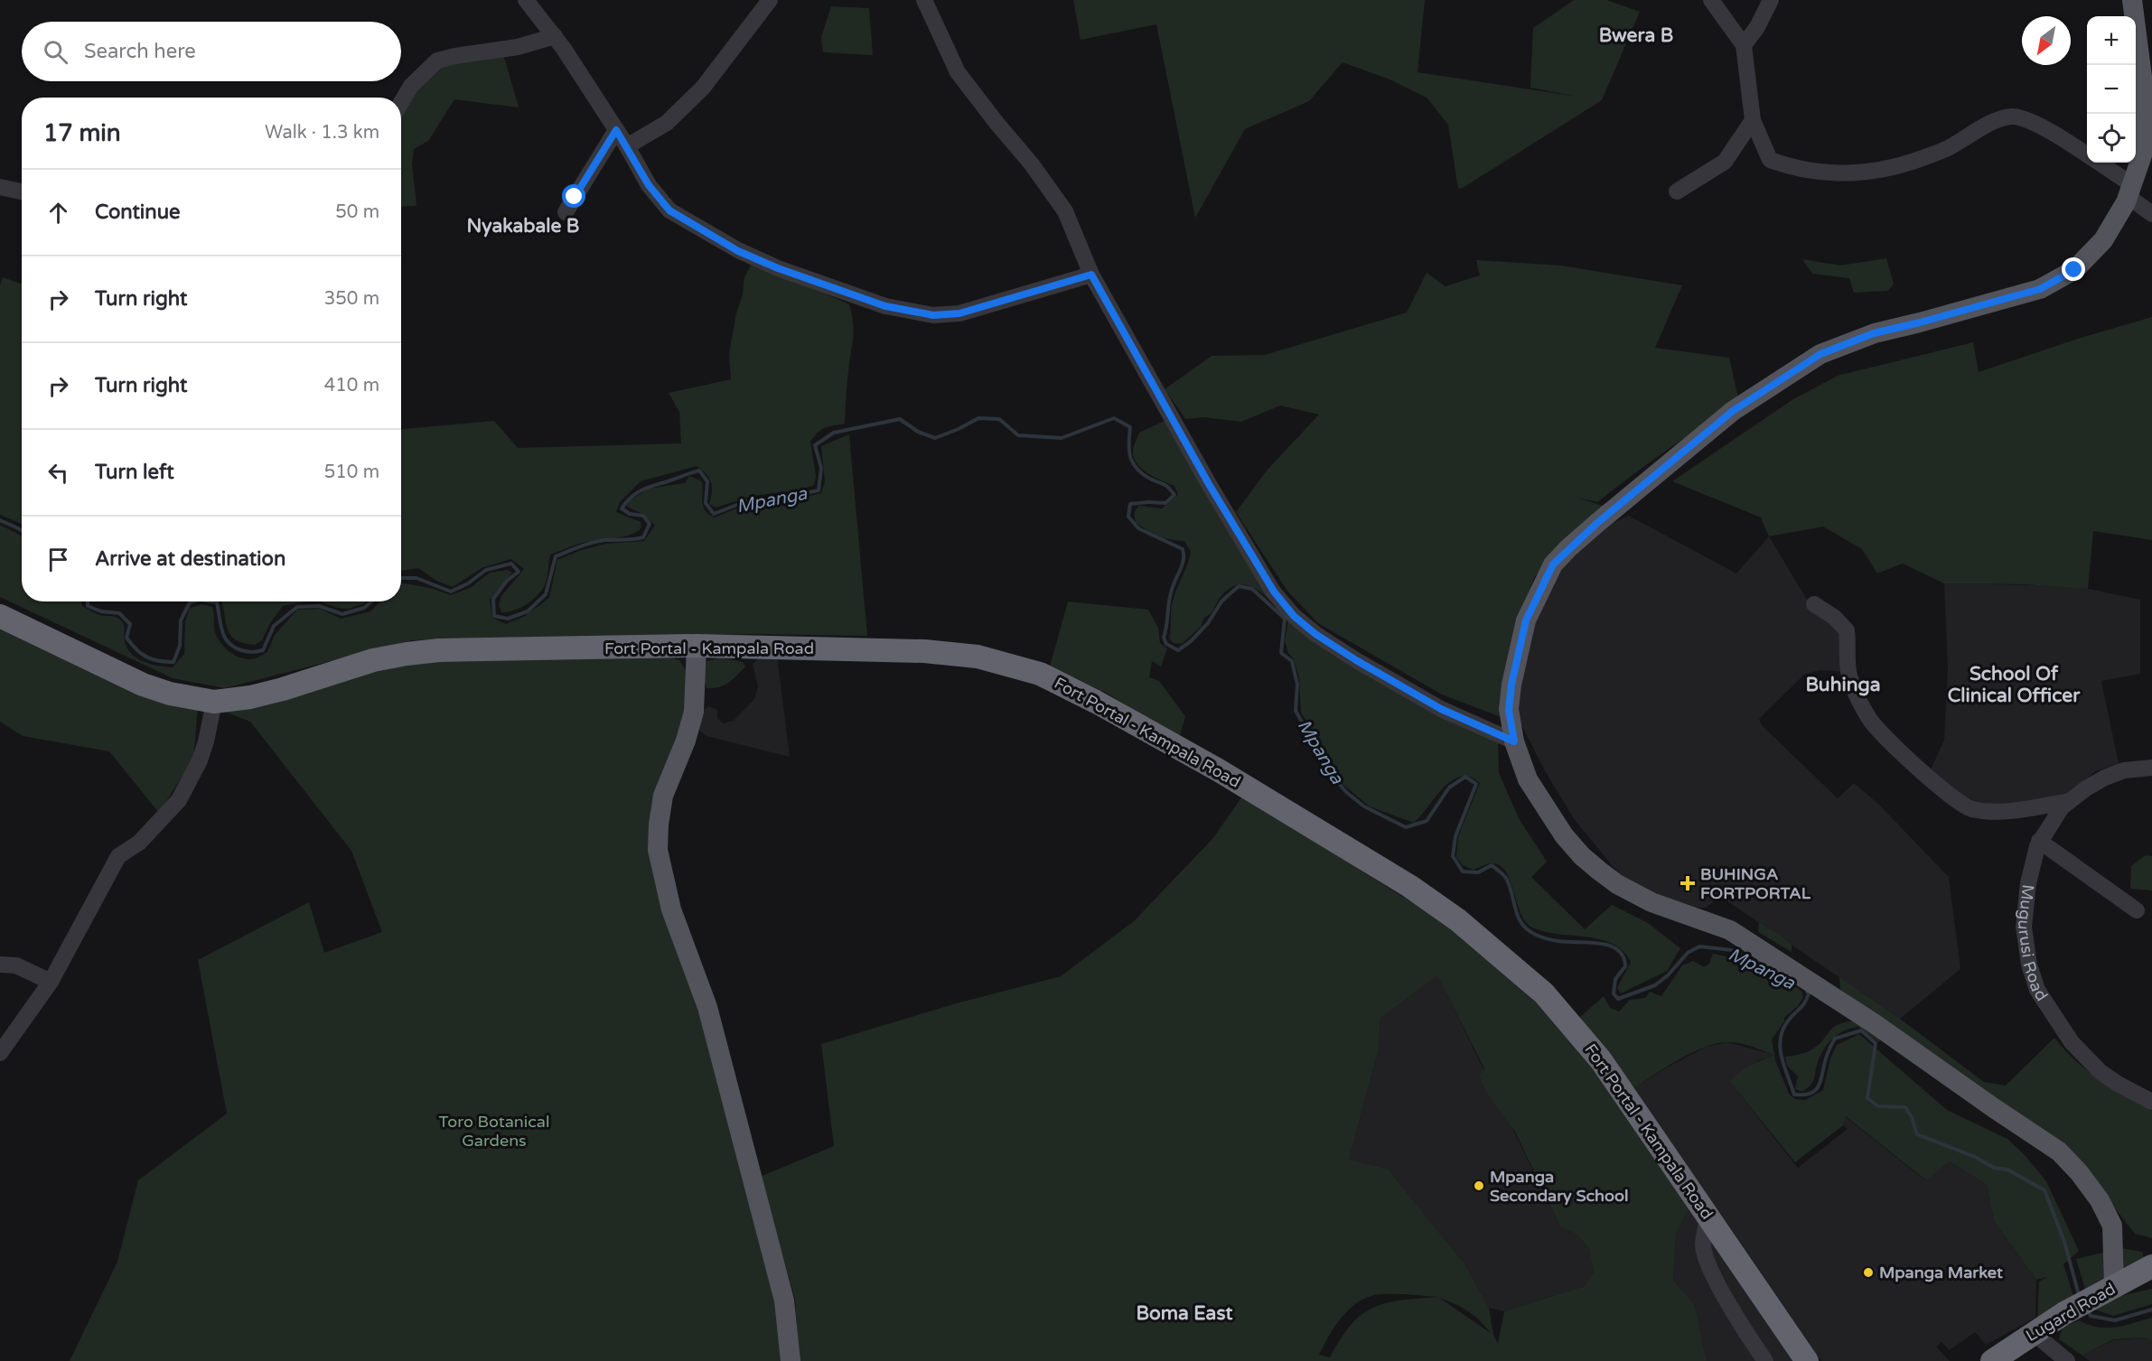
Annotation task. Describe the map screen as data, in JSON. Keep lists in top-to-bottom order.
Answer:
{
  "streets": {
    "highway": ["Fort Portal - Kampala Road", "Lugard Road"],
    "street": ["Mugurusi Road"]
  },
  "districts": [
    "Bwera B",
    "Nyakabale B",
    "School Of Clinical Officer",
    "Buhinga",
    "Boma East"
  ],
  "water": ["Mpanga"],
  "parks": ["Toro Botanical Gardens"],
  "places": {
    "health": ["BUHINGA FORTPORTAL"],
    "other": ["Mpanga Secondary School", "Mpanga Market"]
  },
  "north": "bottom left",
  "page": {
    "map_buttons": ["+", "−"],
    "search": "Search here",
    "heading": ["17 min", "Walk · 1.3 km"],
    "list": [
      ["Continue", "50 m"],
      ["Turn right", "350 m"],
      ["Turn right", "410 m"],
      ["Turn left", "510 m"],
      "Arrive at destination"
    ]
  }
}
